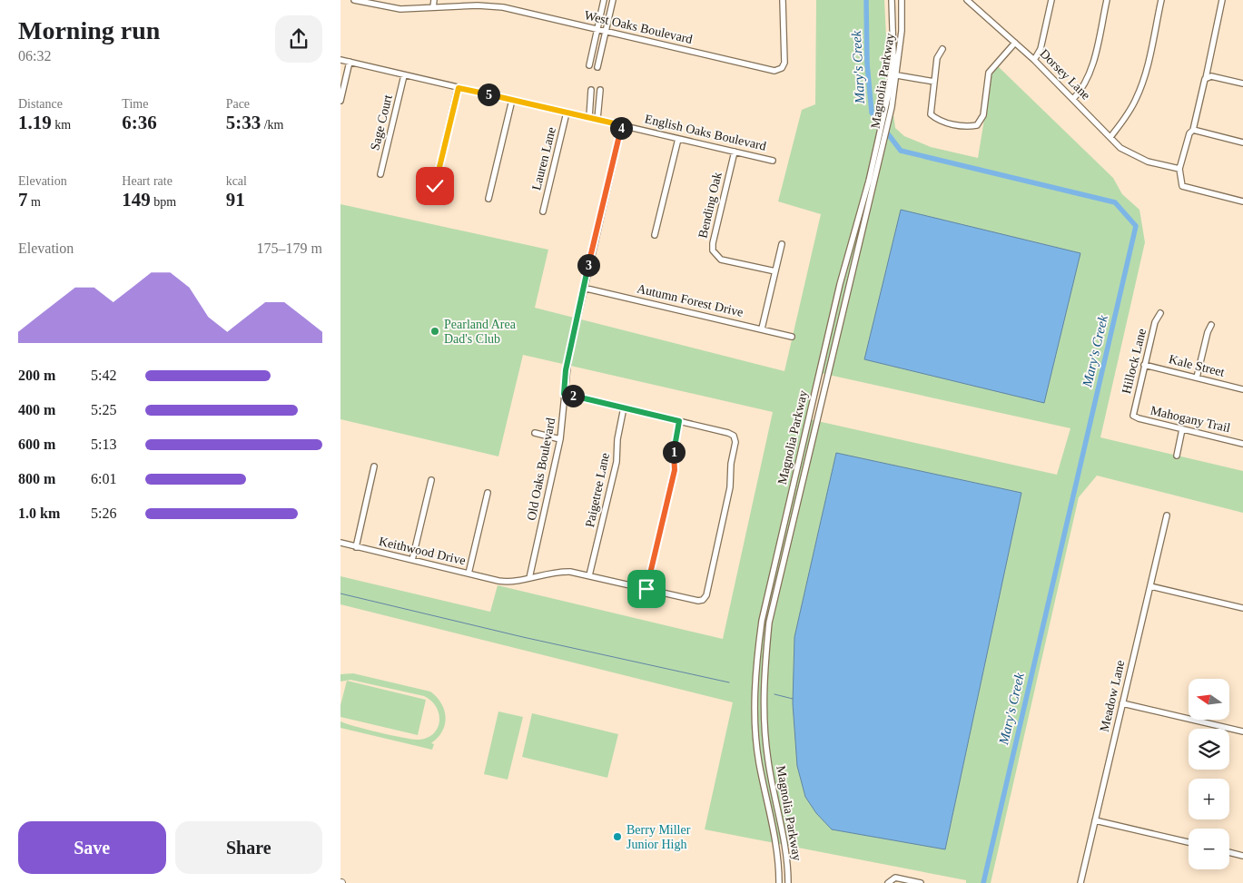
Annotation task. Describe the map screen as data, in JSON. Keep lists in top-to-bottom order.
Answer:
{
  "streets": {
    "street": [
      "West Oaks Boulevard",
      "Dorsey Lane",
      "Magnolia Parkway",
      "Sage Court",
      "English Oaks Boulevard",
      "Lauren Lane",
      "Bending Oak",
      "Autumn Forest Drive",
      "Hillock Lane",
      "Kale Street",
      "Mahogany Trail",
      "Old Oaks Boulevard",
      "Paigetree Lane",
      "Keithwood Drive",
      "Meadow Lane"
    ]
  },
  "crossings": [
    ["Sage Court", "English Oaks Boulevard"],
    ["English Oaks Boulevard", "Lauren Lane"],
    ["English Oaks Boulevard", "Bending Oak"],
    ["English Oaks Boulevard", "Old Oaks Boulevard"],
    ["Autumn Forest Drive", "Old Oaks Boulevard"],
    ["Hillock Lane", "Kale Street"],
    ["Hillock Lane", "Mahogany Trail"],
    ["Old Oaks Boulevard", "Keithwood Drive"],
    ["Paigetree Lane", "Keithwood Drive"]
  ],
  "water": ["Mary's Creek"],
  "places": ["Pearland Area Dad's Club", "Berry Miller Junior High"],
  "north": "left",
  "page": {
    "heading": ["Morning run", "06:32"],
    "stats": [
      ["Distance", "1.19 km"],
      ["Time", "6:36"],
      ["Pace", "5:33 /km"],
      ["Elevation", "7 m"],
      ["Heart rate", "149 bpm"],
      ["kcal", "91"]
    ],
    "pins": [
      "5",
      "4",
      "3",
      "2",
      "1"
    ],
    "chart": ["Elevation", "175–179 m"],
    "list": [
      {
        "name": "200 m",
        "note": "5:42"
      },
      {
        "name": "400 m",
        "note": "5:25"
      },
      {
        "name": "600 m",
        "note": "5:13"
      },
      {
        "name": "800 m",
        "note": "6:01"
      },
      {
        "name": "1.0 km",
        "note": "5:26"
      }
    ],
    "map_buttons": ["+", "−"],
    "buttons": ["Save", "Share"]
  }
}
